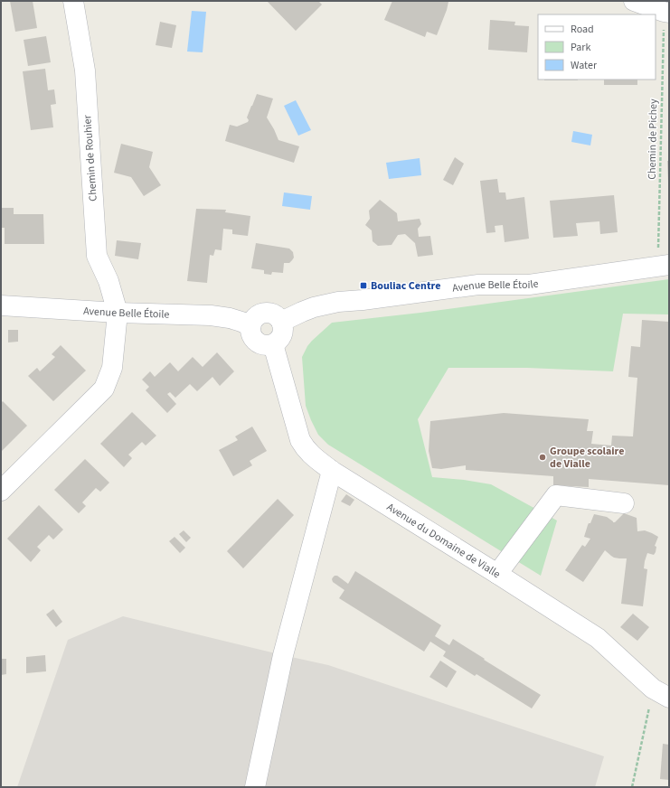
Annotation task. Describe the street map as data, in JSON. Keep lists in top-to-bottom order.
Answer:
{
  "streets": {
    "street": ["Chemin de Rouhier", "Avenue Belle Étoile", "Avenue du Domaine de Vialle"],
    "path": ["Chemin de Pichey"]
  },
  "crossings": [
    ["Chemin de Pichey", "Avenue Belle Étoile"],
    ["Chemin de Rouhier", "Avenue Belle Étoile"],
    ["Avenue Belle Étoile", "Avenue du Domaine de Vialle"]
  ],
  "places": {
    "transit": ["Bouliac Centre"],
    "other": ["Groupe scolaire de Vialle"]
  },
  "legend": ["Road", "Park", "Water"]
}
